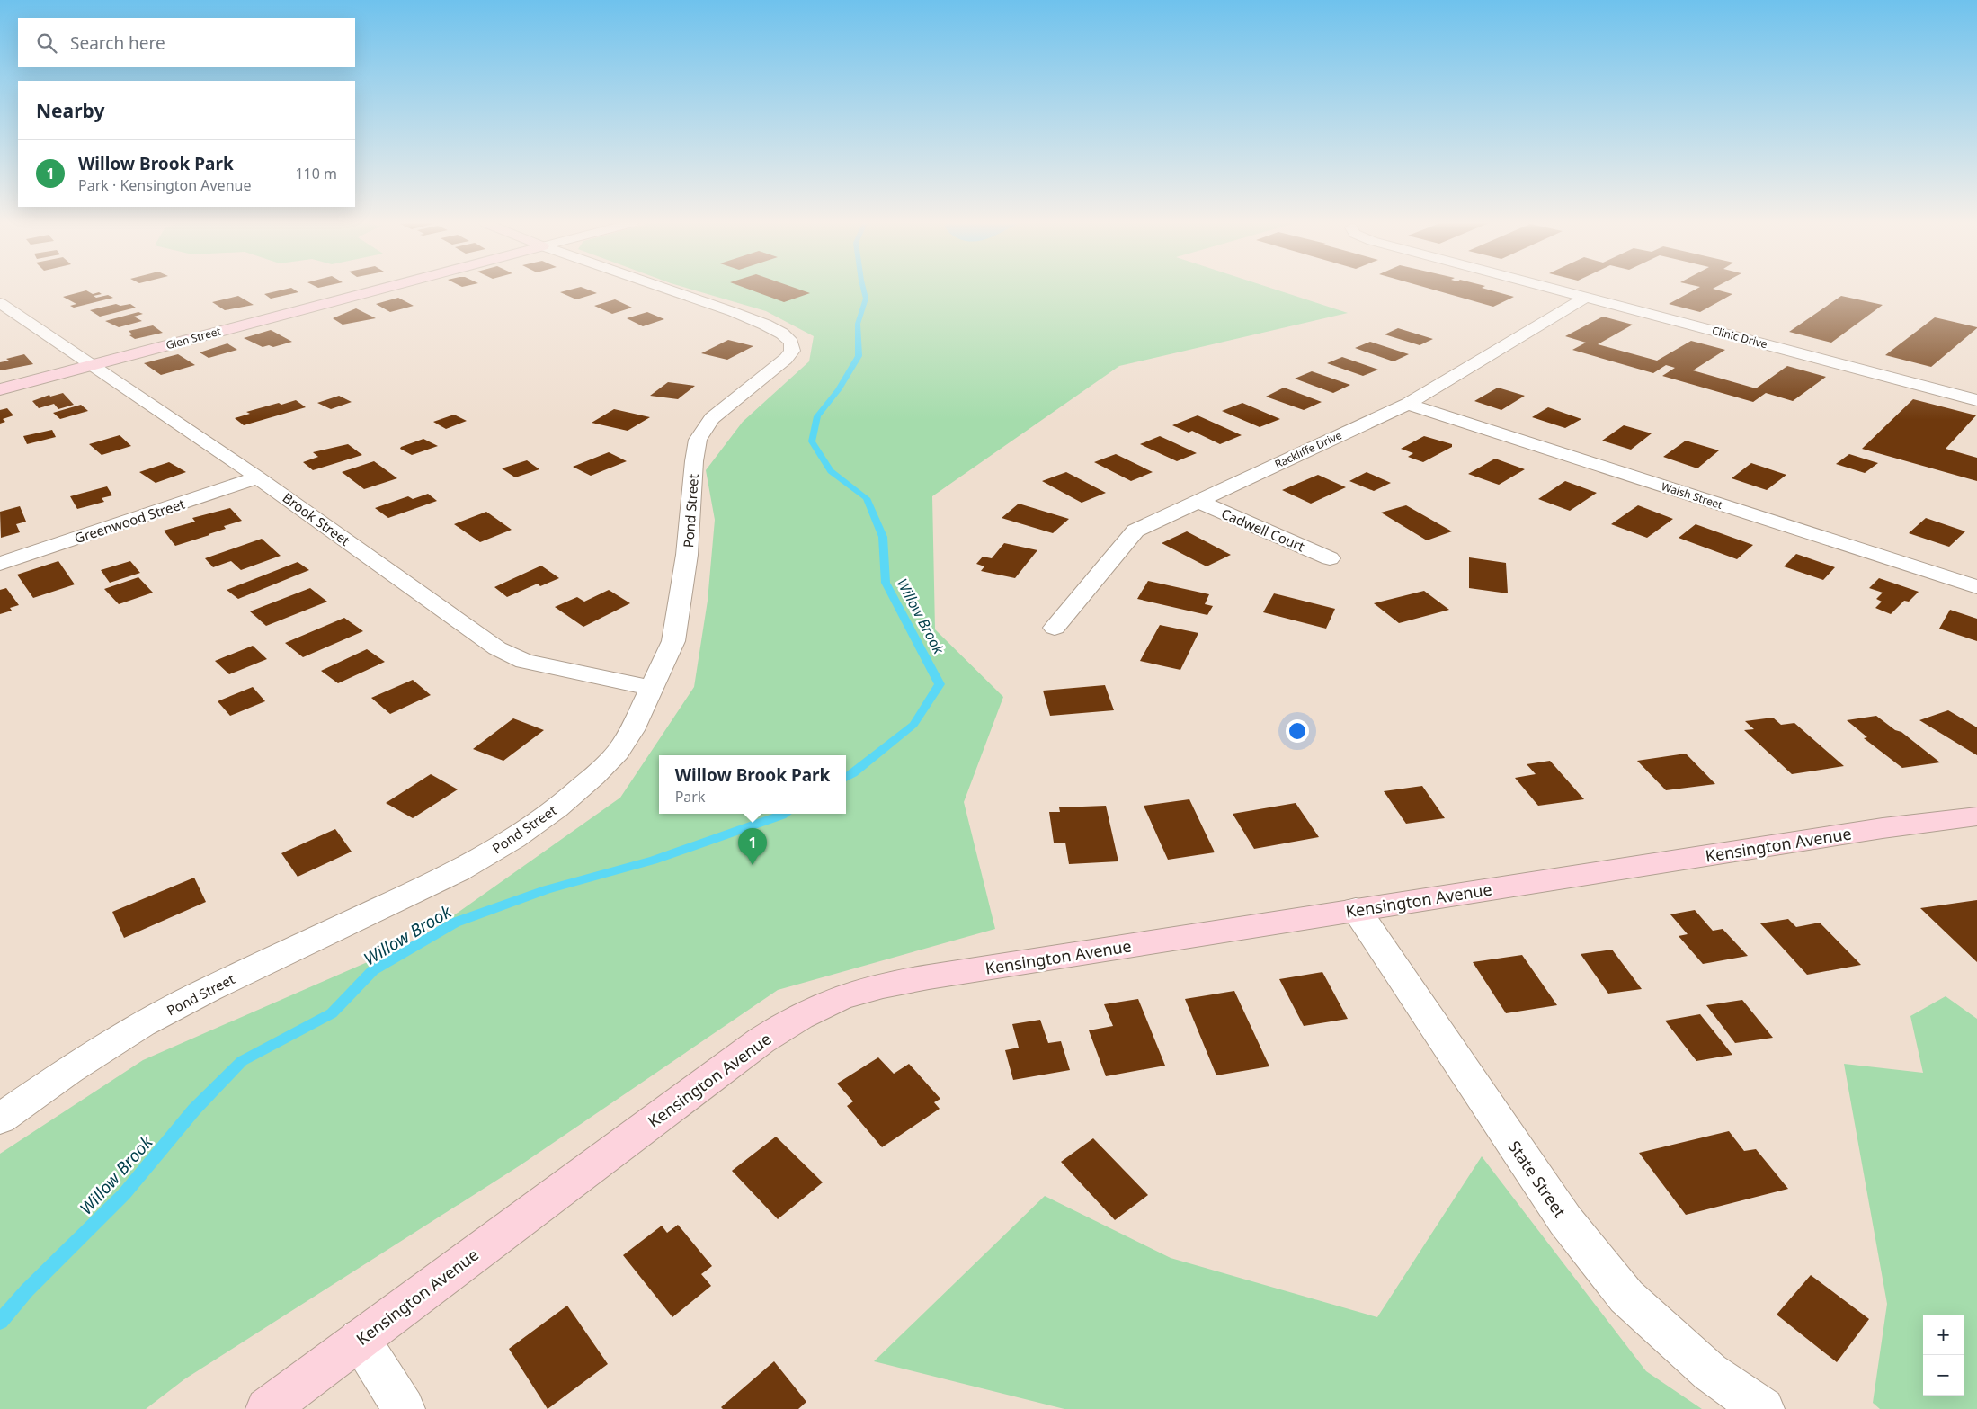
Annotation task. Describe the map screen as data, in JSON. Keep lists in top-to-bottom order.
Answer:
{
  "streets": {
    "main road": ["Glen Street", "Kensington Avenue"],
    "street": [
      "Clinic Drive",
      "Rackliffe Drive",
      "Walsh Street",
      "Pond Street",
      "Brook Street",
      "Greenwood Street",
      "Cadwell Court",
      "State Street"
    ]
  },
  "crossings": [
    ["Clinic Drive", "Rackliffe Drive"],
    ["Glen Street", "Brook Street"],
    ["Rackliffe Drive", "Walsh Street"],
    ["Rackliffe Drive", "Cadwell Court"],
    ["Pond Street", "Brook Street"],
    ["Brook Street", "Greenwood Street"],
    ["Kensington Avenue", "State Street"]
  ],
  "water": ["Willow Brook"],
  "page": {
    "search": "Search here",
    "heading": "Nearby",
    "list": [
      {
        "mark": "1",
        "name": "Willow Brook Park",
        "note": "Park · Kensington Avenue",
        "value": "110 m"
      }
    ],
    "popup": ["Willow Brook Park", "Park"],
    "pins": "1",
    "map_buttons": ["+", "−"]
  }
}
